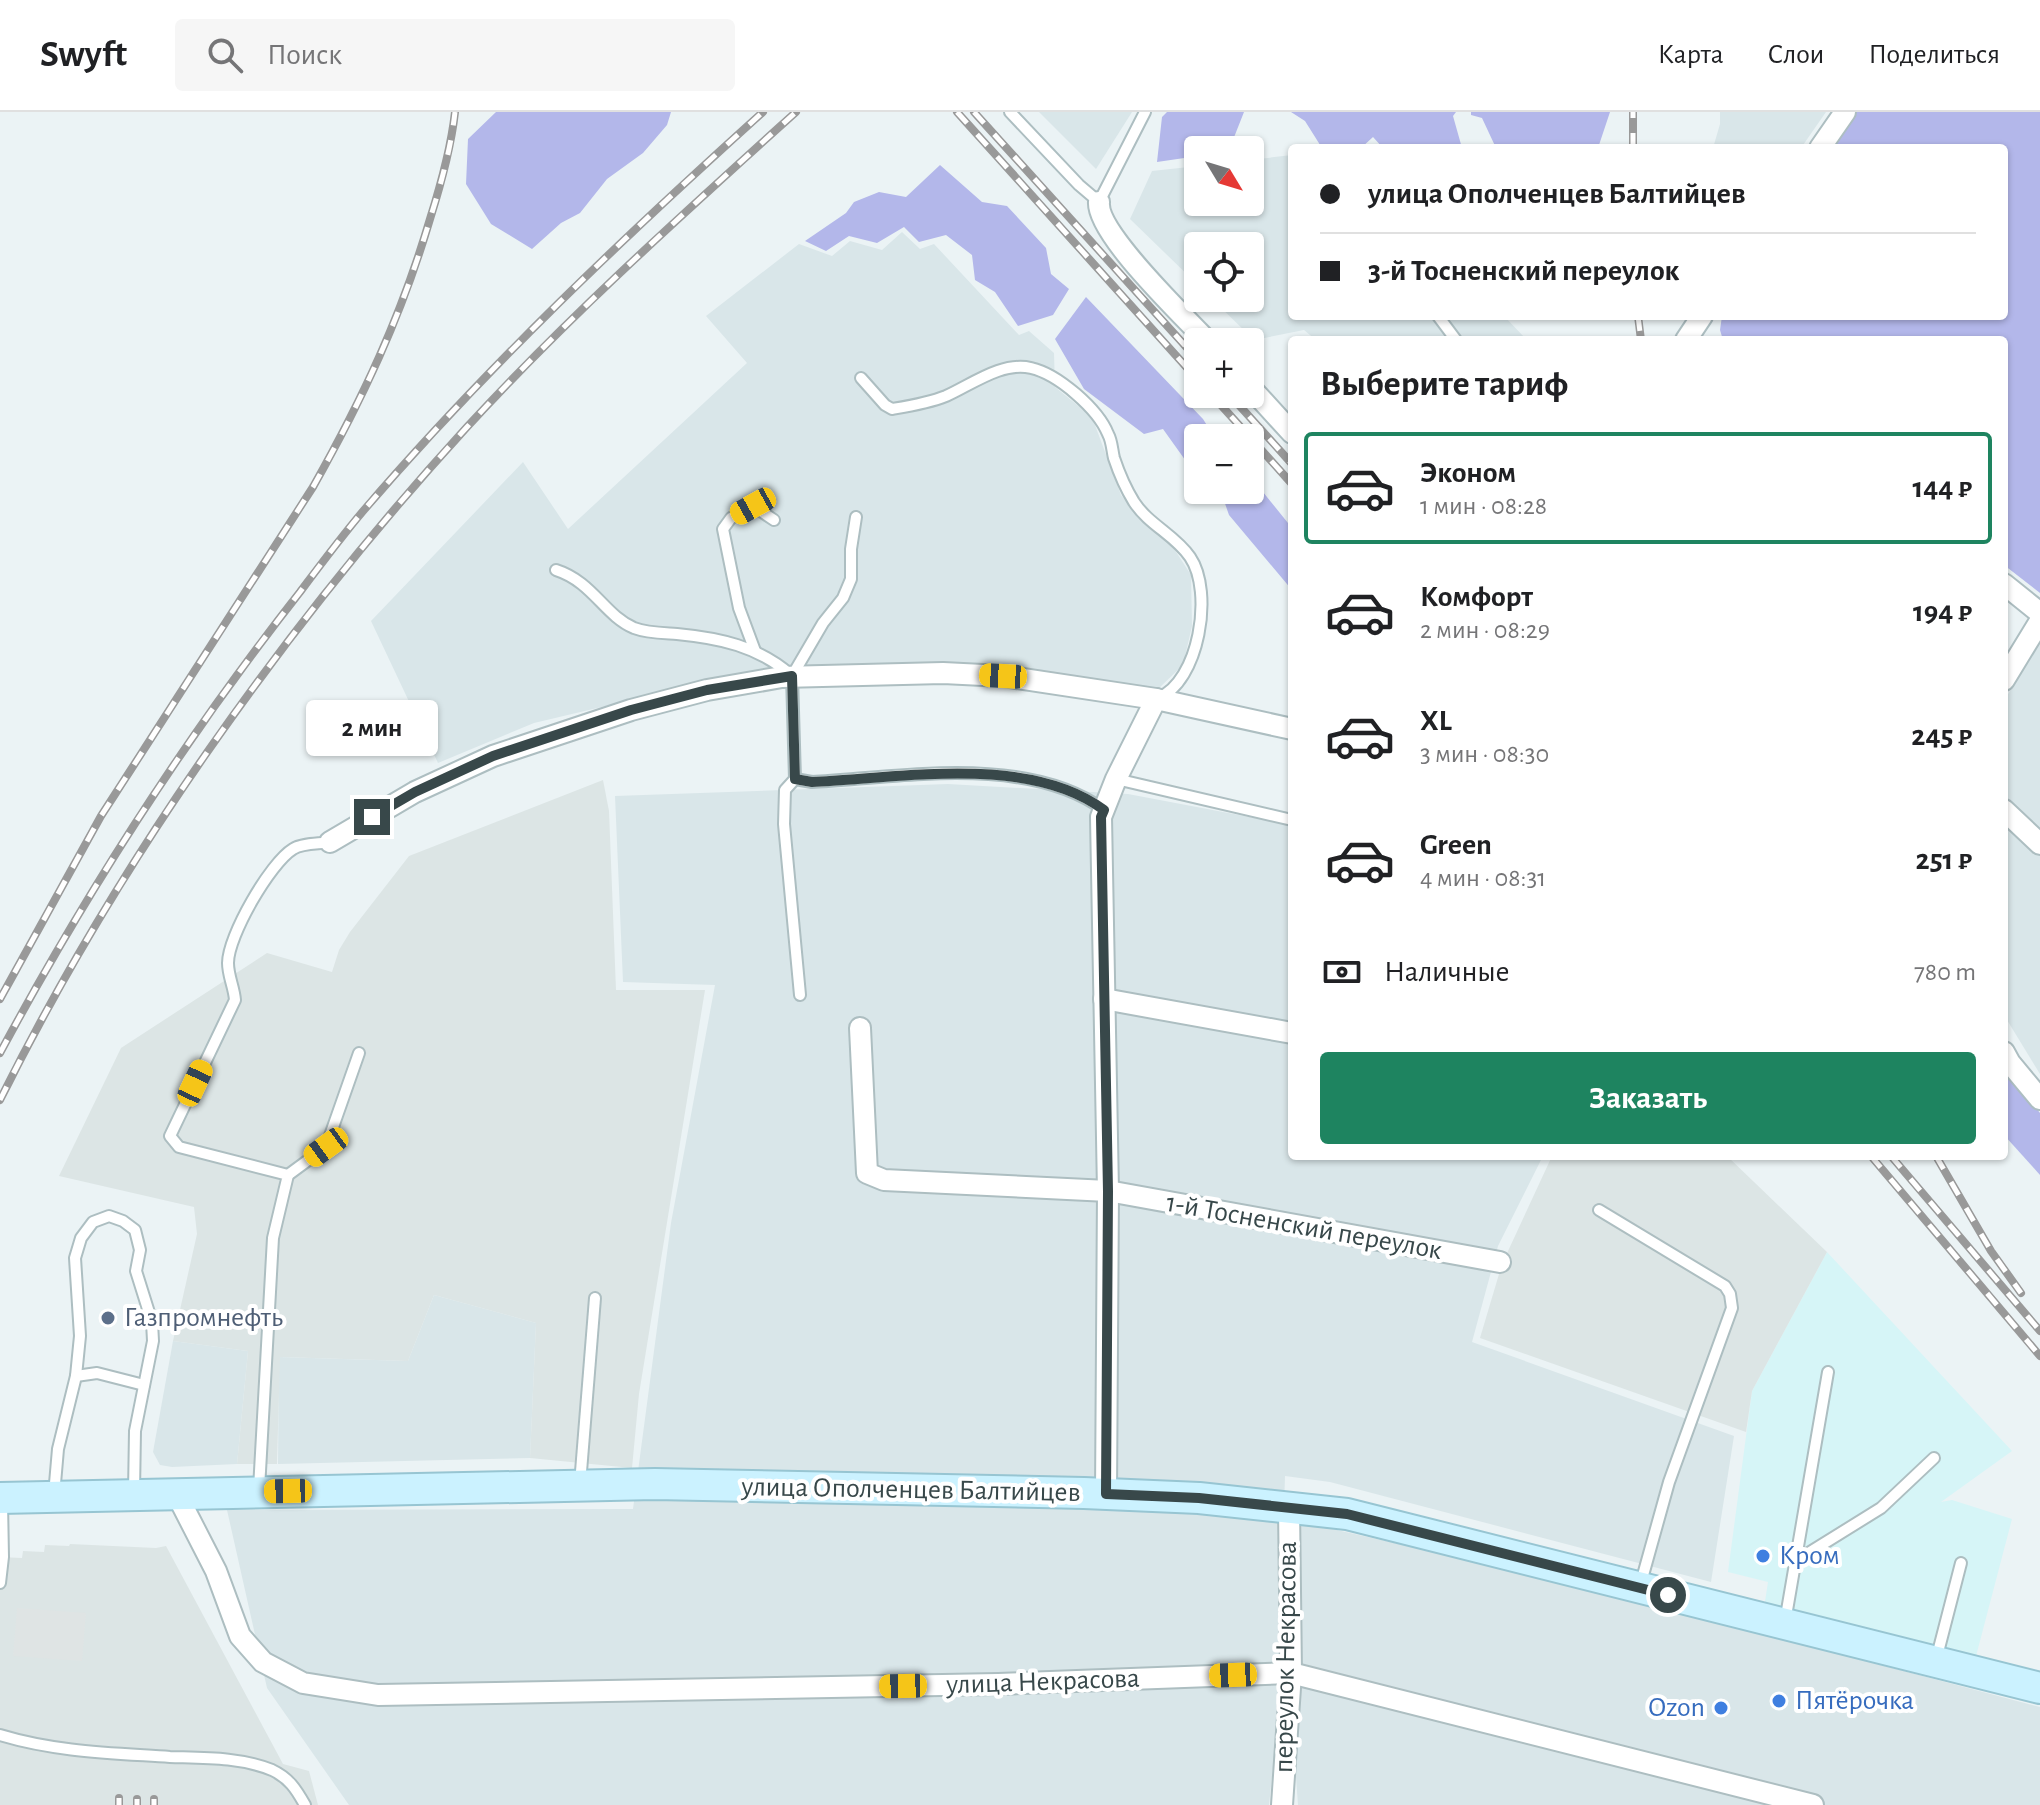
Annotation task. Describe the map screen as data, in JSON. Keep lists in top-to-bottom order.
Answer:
{
  "streets": {
    "main road": ["улица Ополченцев Балтийцев"],
    "street": ["1-й Тосненский переулок", "переулок Некрасова", "улица Некрасова"]
  },
  "crossings": [
    ["улица Ополченцев Балтийцев", "переулок Некрасова"],
    ["улица Ополченцев Балтийцев", "улица Некрасова"],
    ["переулок Некрасова", "улица Некрасова"]
  ],
  "places": [
    "Газпромнефть",
    "Кром",
    "Пятёрочка",
    "Ozon"
  ],
  "north": "bottom right",
  "page": {
    "header": "Swyft",
    "search": "Поиск",
    "nav": ["Карта", "Слои", "Поделиться"],
    "map_buttons": ["+", "−"],
    "banner": ["улица Ополченцев Балтийцев", "3-й Тосненский переулок"],
    "heading": "Выберите тариф",
    "list": [
      {
        "name": "Эконом",
        "note": "1 мин · 08:28",
        "value": "144 ₽"
      },
      {
        "name": "Комфорт",
        "note": "2 мин · 08:29",
        "value": "194 ₽"
      },
      {
        "name": "XL",
        "note": "3 мин · 08:30",
        "value": "245 ₽"
      },
      {
        "name": "Green",
        "note": "4 мин · 08:31",
        "value": "251 ₽"
      }
    ],
    "bubble": "2 мин",
    "pay": ["Наличные", "780 m"],
    "buttons": "Заказать"
  }
}
